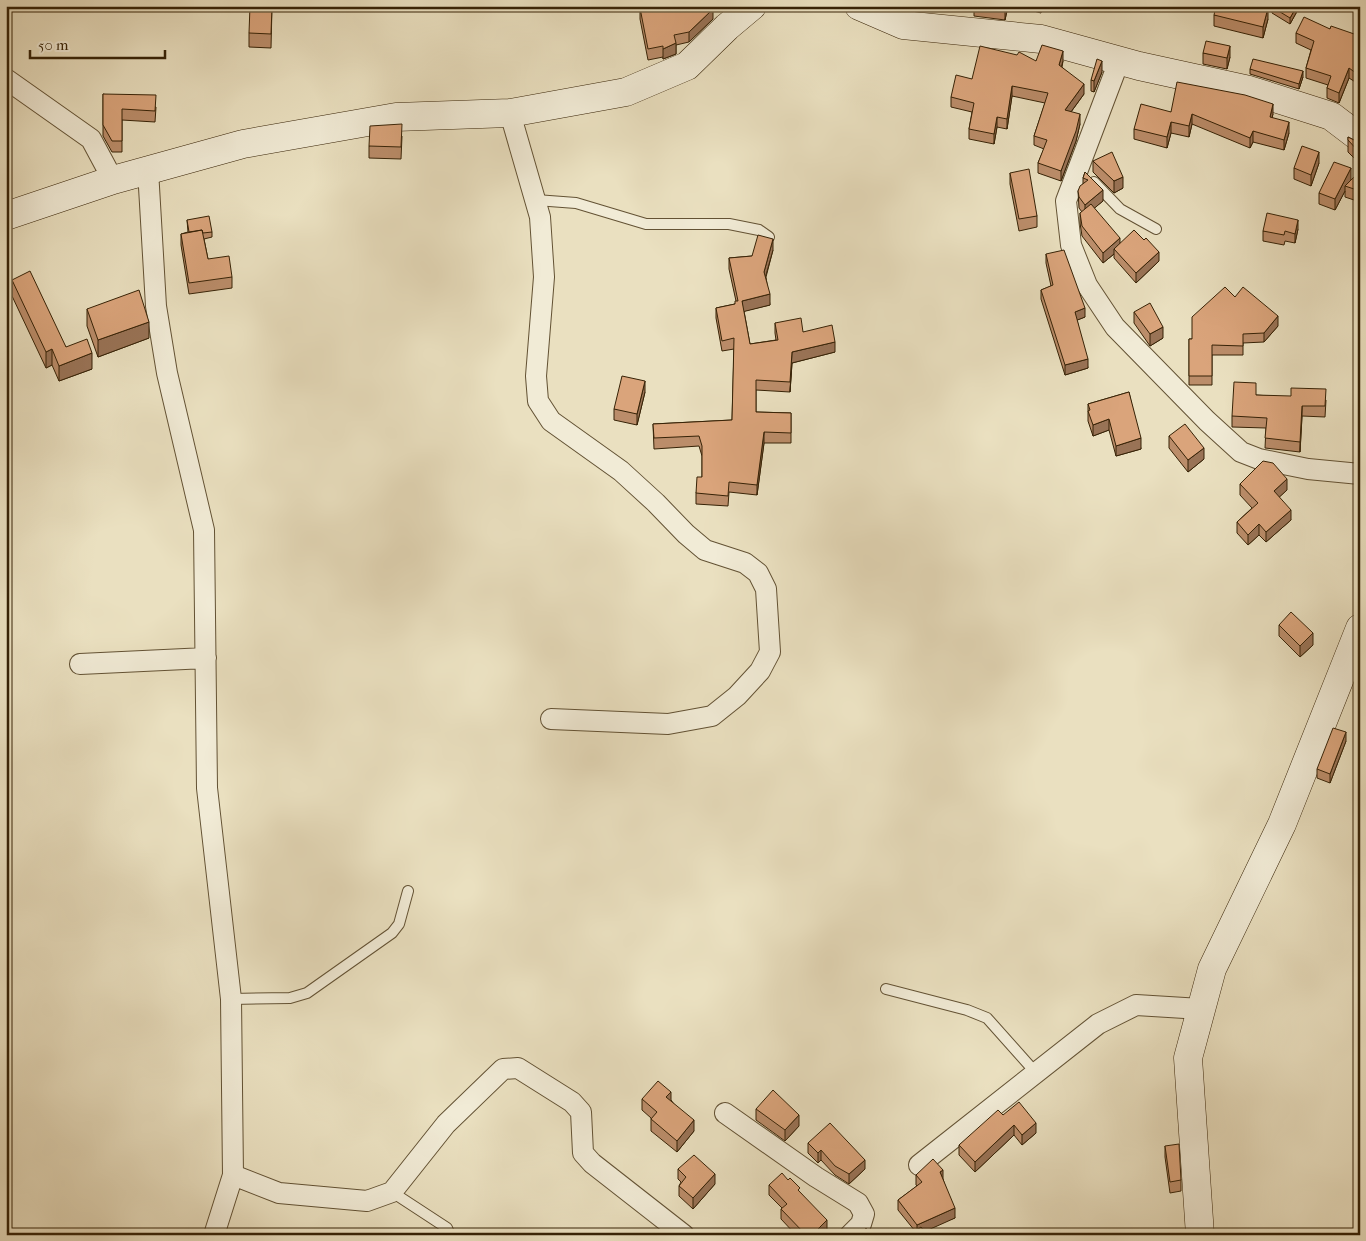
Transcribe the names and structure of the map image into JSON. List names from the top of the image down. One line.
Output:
{"scale_bar":"50 m"}
